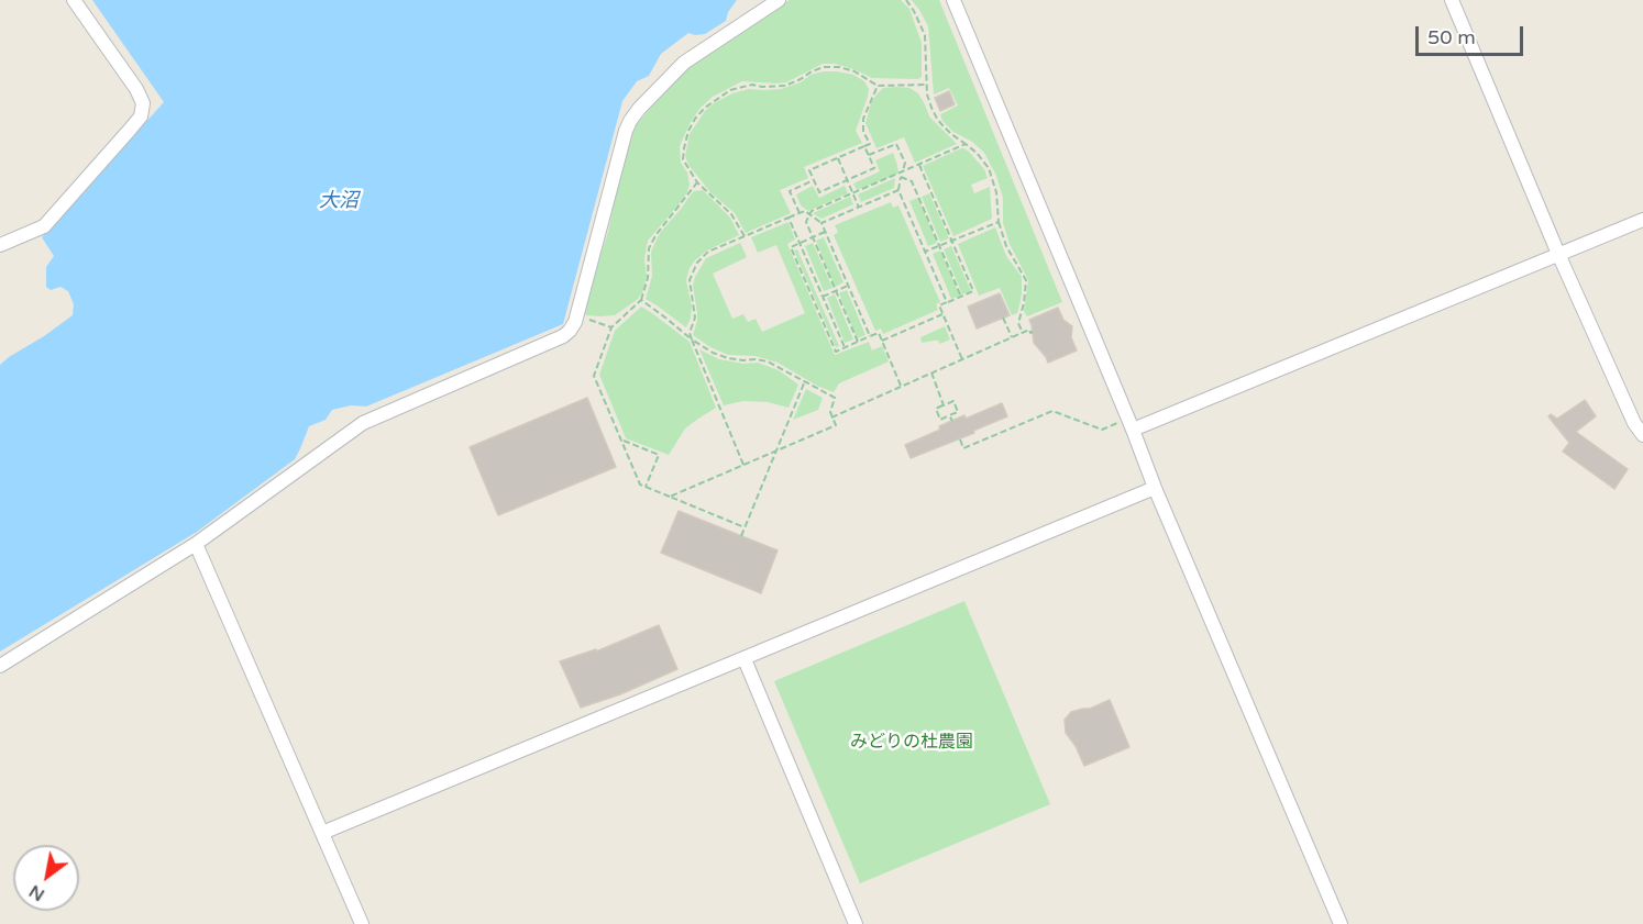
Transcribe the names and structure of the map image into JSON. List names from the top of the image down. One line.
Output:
{"water":["大沼"],"parks":["みどりの杜農園"],"scale_bar":"50 m","north":"bottom left"}
